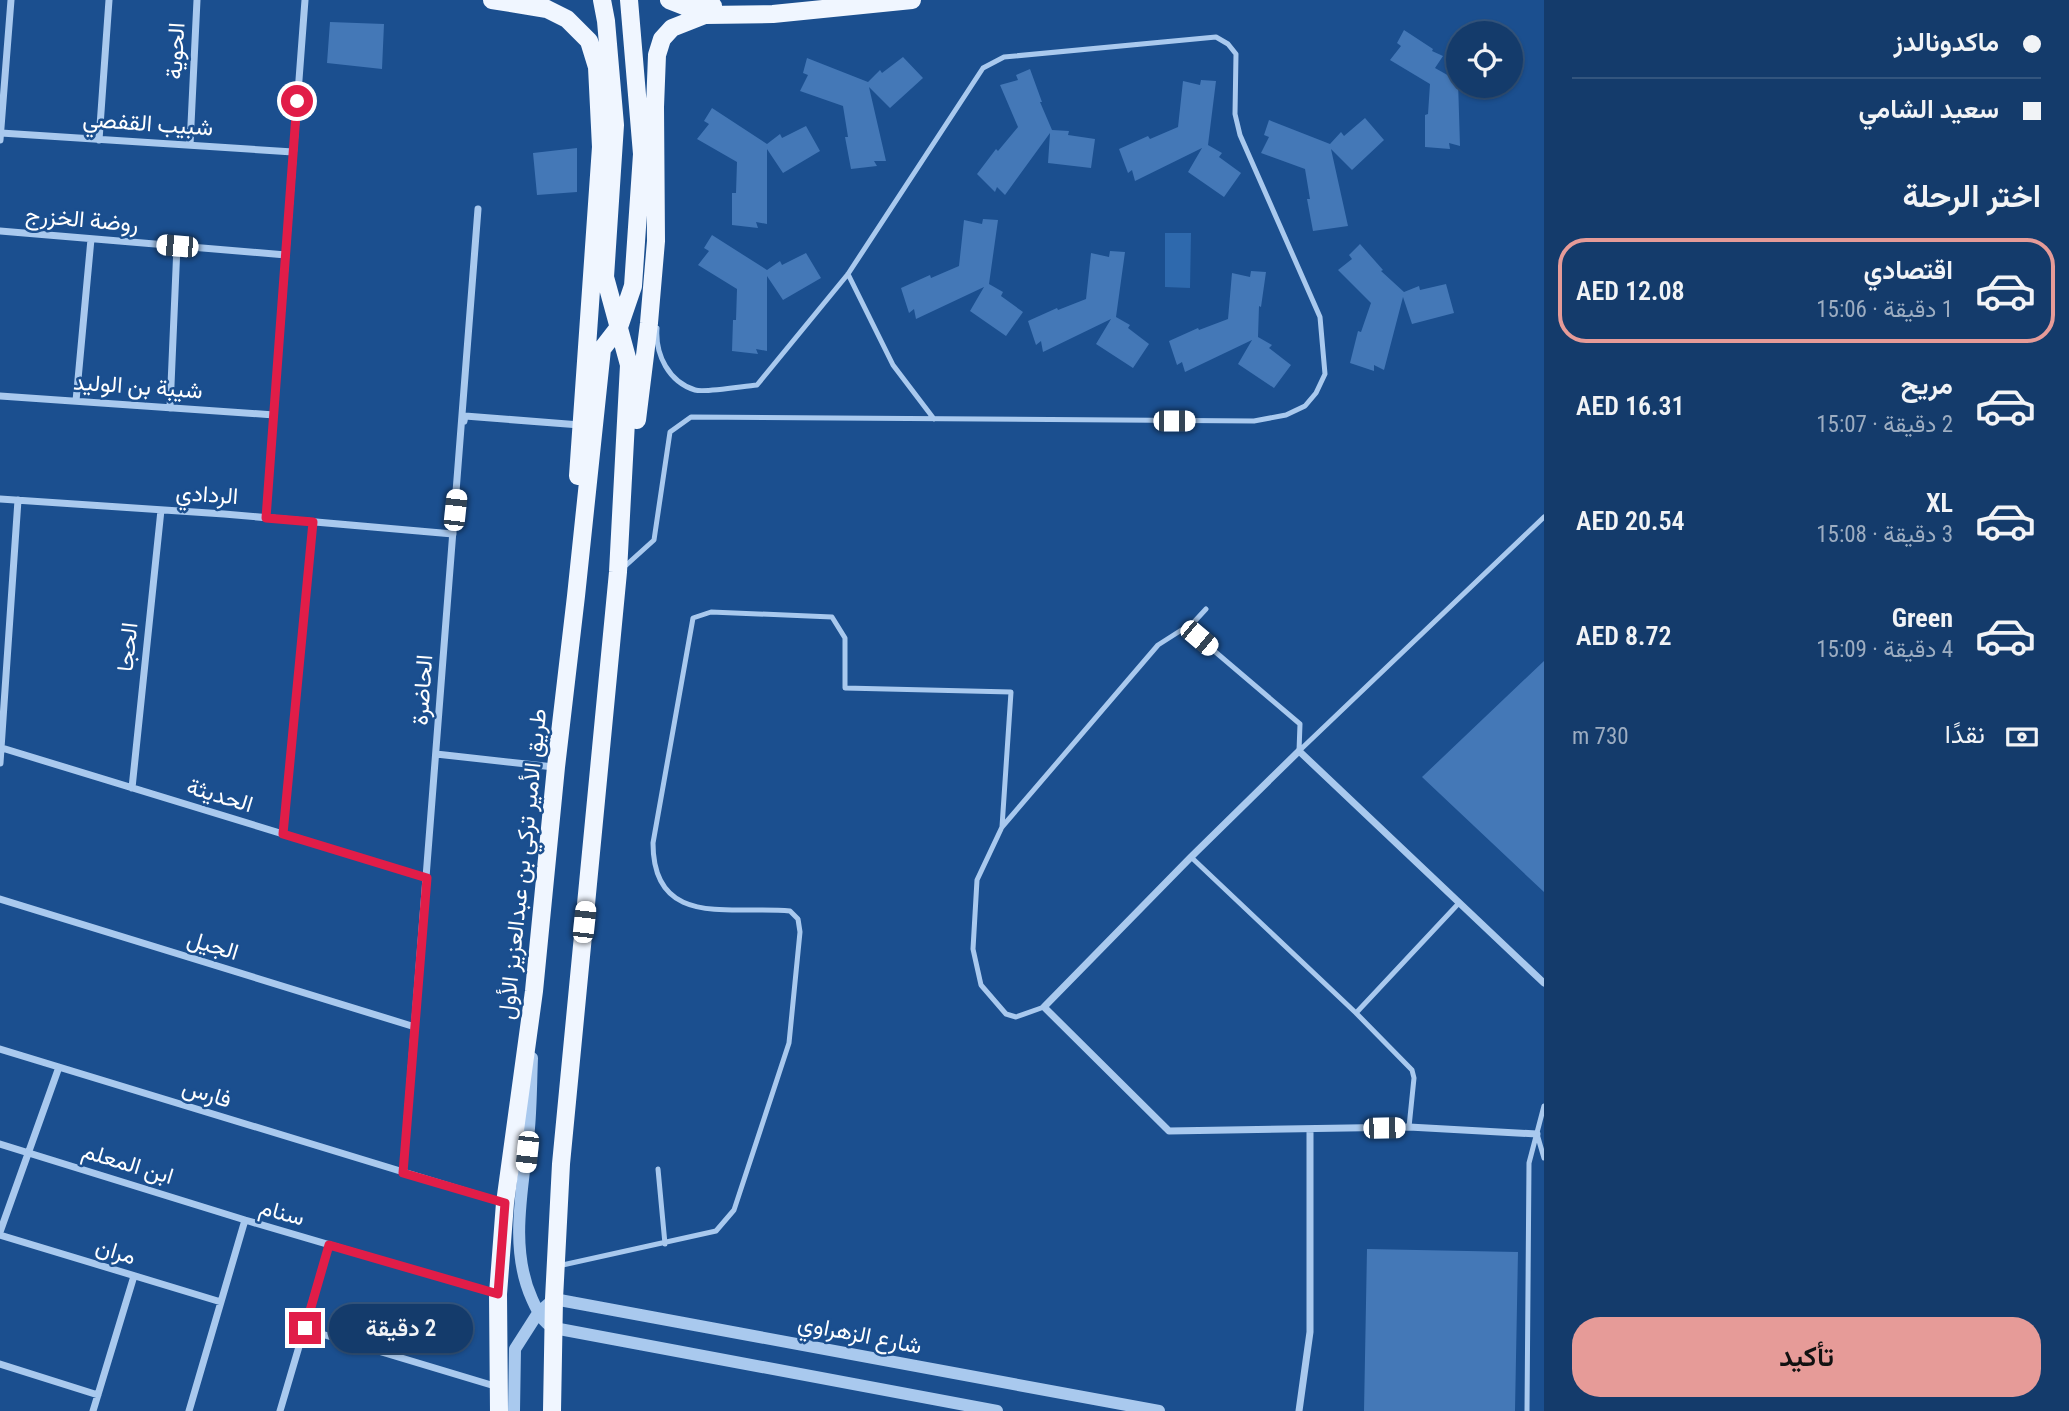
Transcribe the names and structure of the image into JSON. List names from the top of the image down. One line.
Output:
{"streets":{"main road":["طريق الأمير تركي بن عبدالعزيز الأول"],"street":["الحوية","شبيب القفصي","روضة الخزرج","شيبة بن الوليد","الردادي","الحجا","الحاضرة","الحديثة","الجيل","فارس","ابن المعلم","سنام","مران","شارع الزهراوي"]},"crossings":[["الحوية","شبيب القفصي"],["الردادي","الحجا"],["الردادي","الحاضرة"],["الحجا","الحديثة"],["الحاضرة","الحديثة"],["الحاضرة","الجيل"],["الحاضرة","فارس"],["طريق الأمير تركي بن عبدالعزيز الأول","فارس"],["طريق الأمير تركي بن عبدالعزيز الأول","سنام"],["ابن المعلم","سنام"],["سنام","مران"]],"page":{"banner":["ماكدونالدز","سعيد الشامي"],"heading":"اختر الرحلة","list":[{"name":"اقتصادي","note":"1 دقيقة · 15:06","value":"AED 12.08"},{"name":"مريح","note":"2 دقيقة · 15:07","value":"AED 16.31"},{"name":"XL","note":"3 دقيقة · 15:08","value":"AED 20.54"},{"name":"Green","note":"4 دقيقة · 15:09","value":"AED 8.72"}],"pay":["نقدًا","730 m"],"buttons":"تأكيد","bubble":"2 دقيقة"}}
